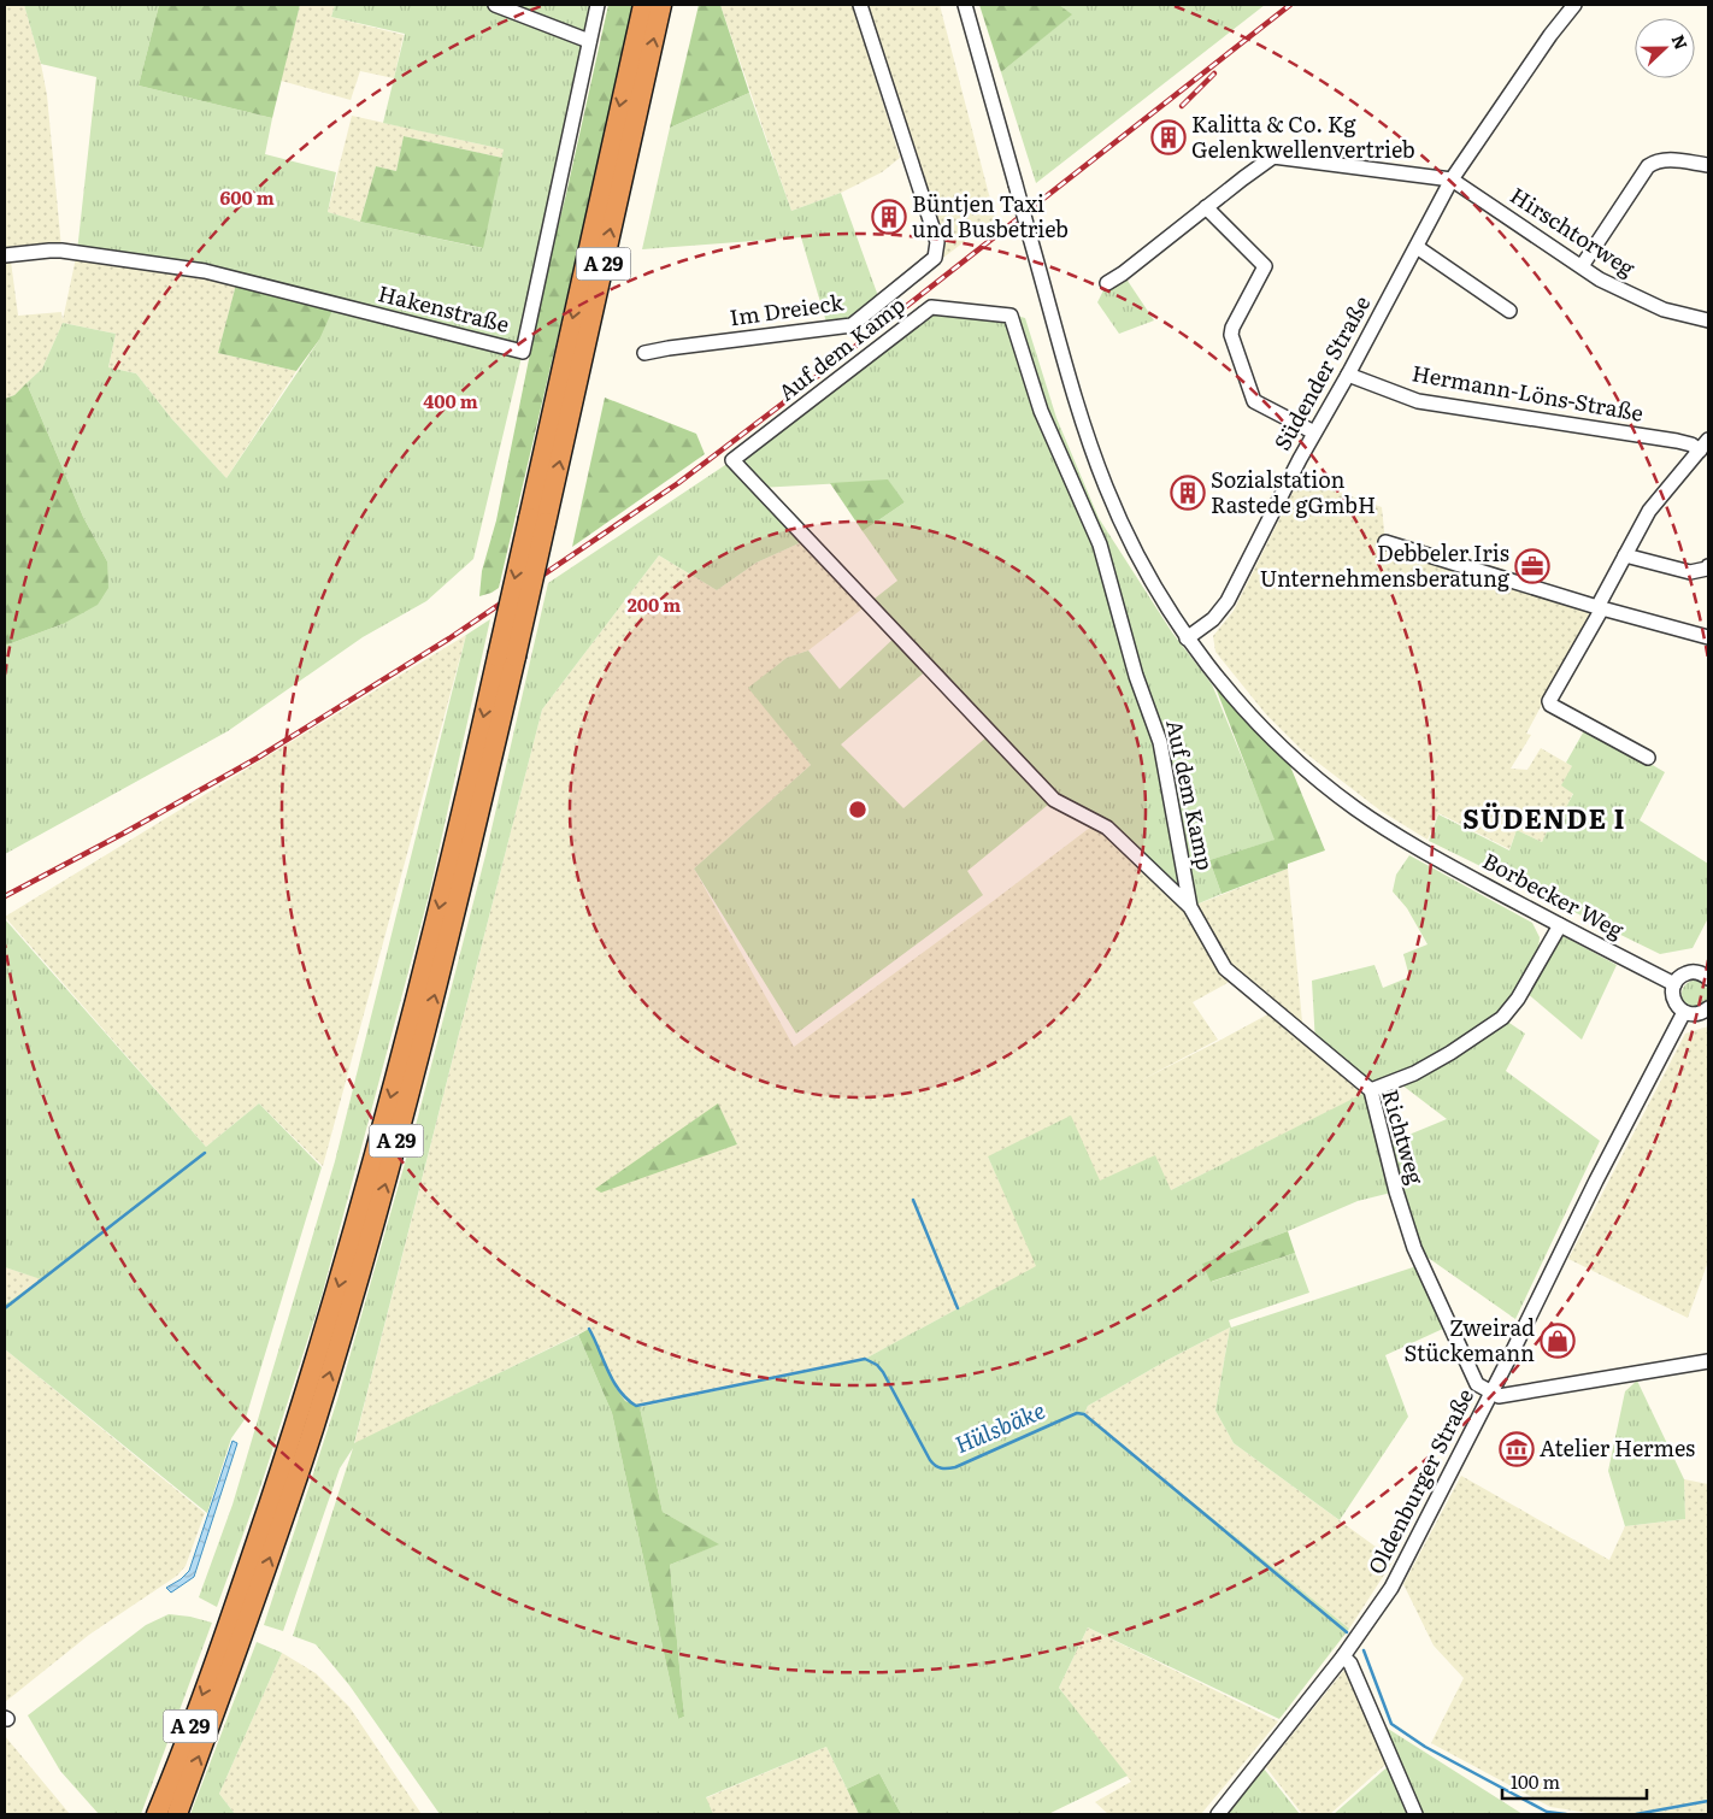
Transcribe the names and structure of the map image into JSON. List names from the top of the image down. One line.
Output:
{"streets":{"highway":["A 29"],"street":["Hirschtorweg","Hakenstraße","Im Dreieck","Auf dem Kamp","Südender Straße","Hermann-Löns-Straße","Borbecker Weg","Richtweg","Oldenburger Straße"]},"crossings":[["Hirschtorweg","Südender Straße"],["Auf dem Kamp","Richtweg"],["Südender Straße","Hermann-Löns-Straße"],["Südender Straße","Borbecker Weg"],["Richtweg","Oldenburger Straße"]],"districts":["SÜDENDE I"],"water":["Hülsbäke"],"places":{"building":["Kalitta & Co. Kg Gelenkwellenvertrieb","Büntjen Taxi und Busbetrieb","Sozialstation Rastede gGmbH"],"office":["Debbeler Iris Unternehmensberatung"],"shop":["Zweirad Stückemann"],"museum":["Atelier Hermes"]},"scale_bar":"100 m","north":"right","rings":["600 m","400 m","200 m"]}
